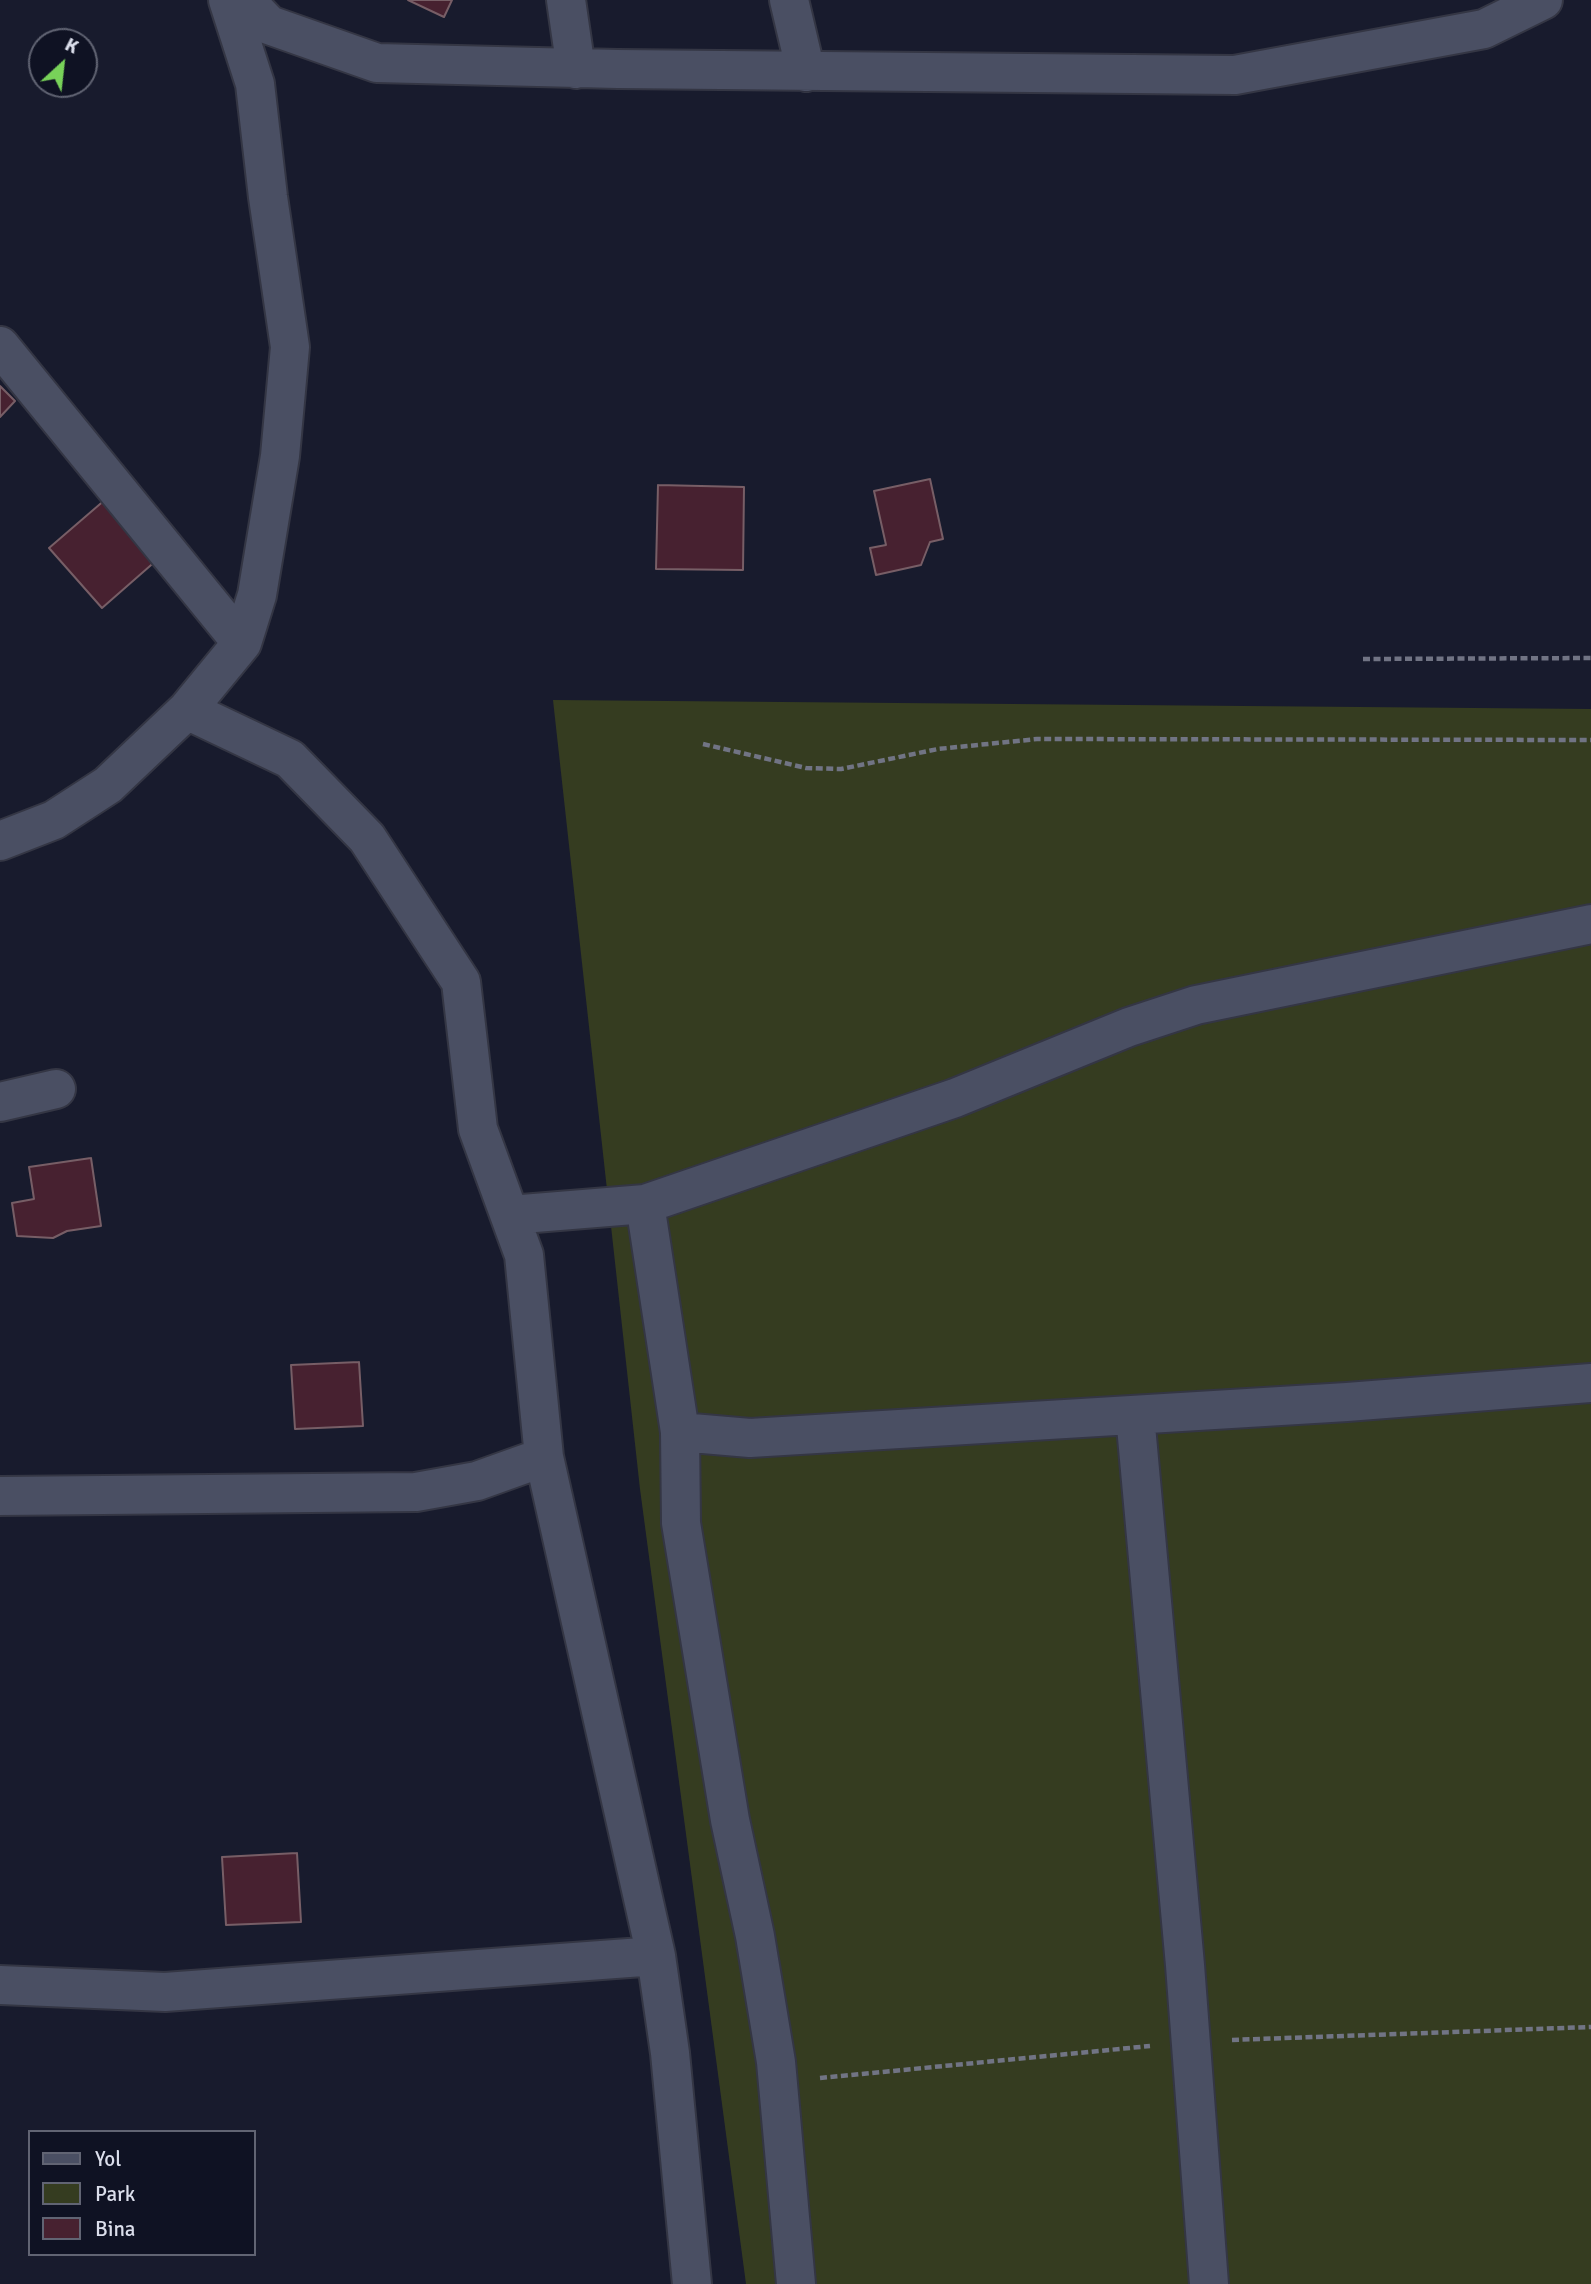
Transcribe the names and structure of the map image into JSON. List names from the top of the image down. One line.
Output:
{"legend":["Yol","Park","Bina"],"north":"top right"}
